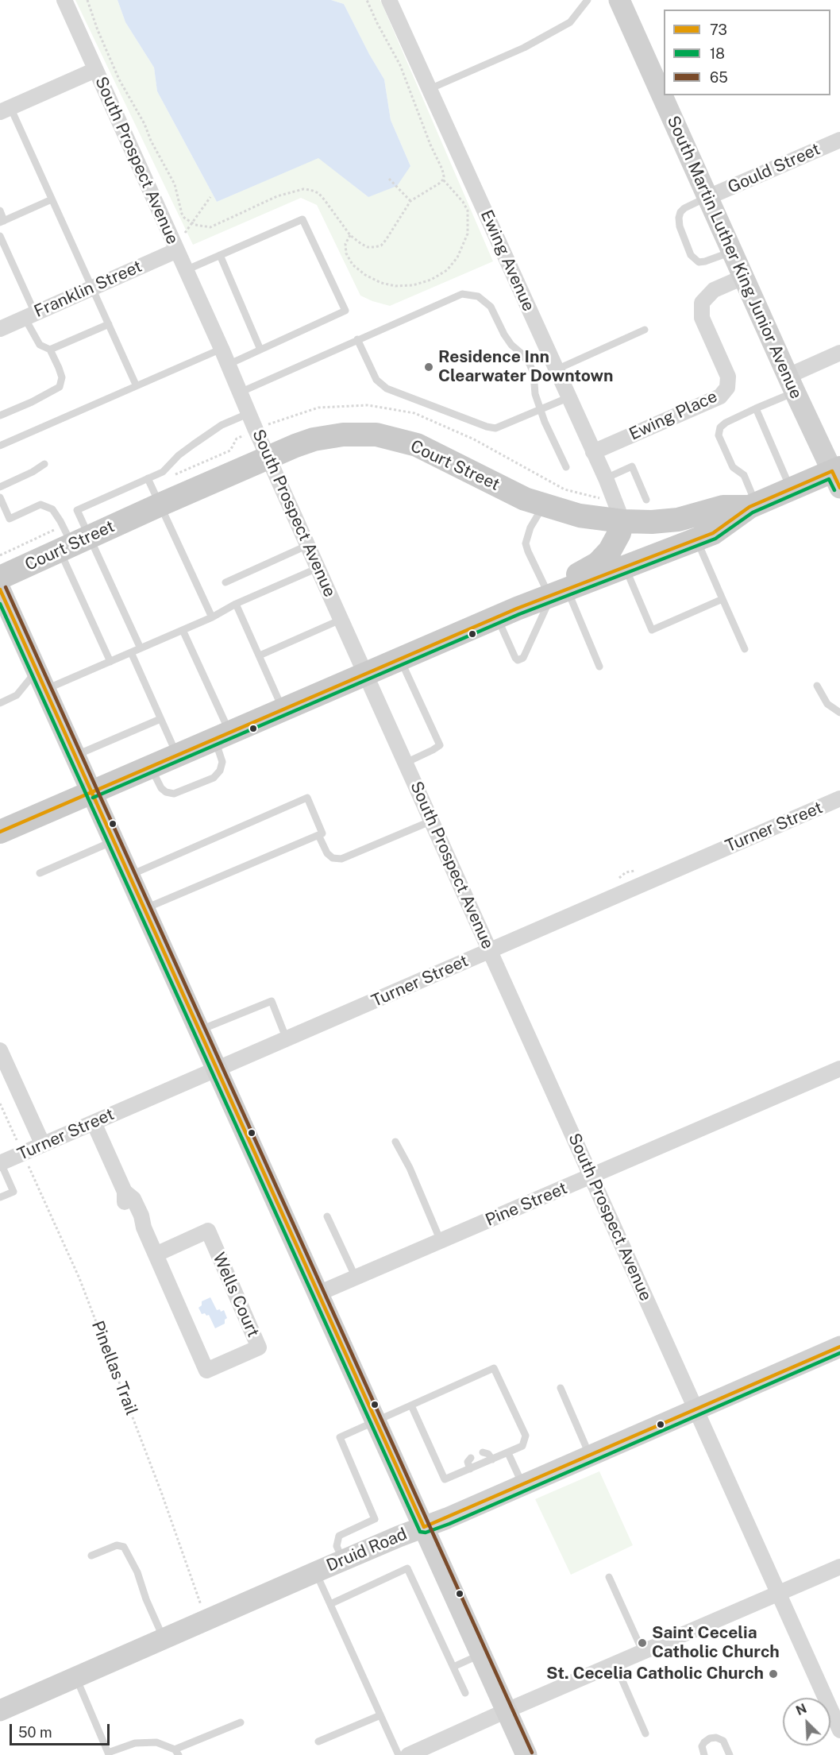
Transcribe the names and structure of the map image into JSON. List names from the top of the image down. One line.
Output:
{"streets":{"main road":["Court Street"],"street":["South Prospect Avenue","Gould Street","South Martin Luther King Junior Avenue","Ewing Avenue","Franklin Street","Ewing Place","Turner Street","Pine Street","Wells Court","Druid Road"],"path":["Pinellas Trail"]},"crossings":[["South Prospect Avenue","Franklin Street"],["South Prospect Avenue","Court Street"],["South Prospect Avenue","Turner Street"],["South Prospect Avenue","Pine Street"],["South Prospect Avenue","Druid Road"],["Gould Street","South Martin Luther King Junior Avenue"],["South Martin Luther King Junior Avenue","Ewing Place"],["South Martin Luther King Junior Avenue","Court Street"],["Ewing Avenue","Ewing Place"],["Ewing Avenue","Court Street"],["Turner Street","Wells Court"],["Turner Street","Pinellas Trail"],["Pinellas Trail","Druid Road"]],"places":["Residence Inn Clearwater Downtown","Saint Cecelia Catholic Church","St. Cecelia Catholic Church"],"lines":["transit line 73","transit line 18","transit line 65"],"legend":["73","18","65"],"scale_bar":"50 m","north":"top left"}
